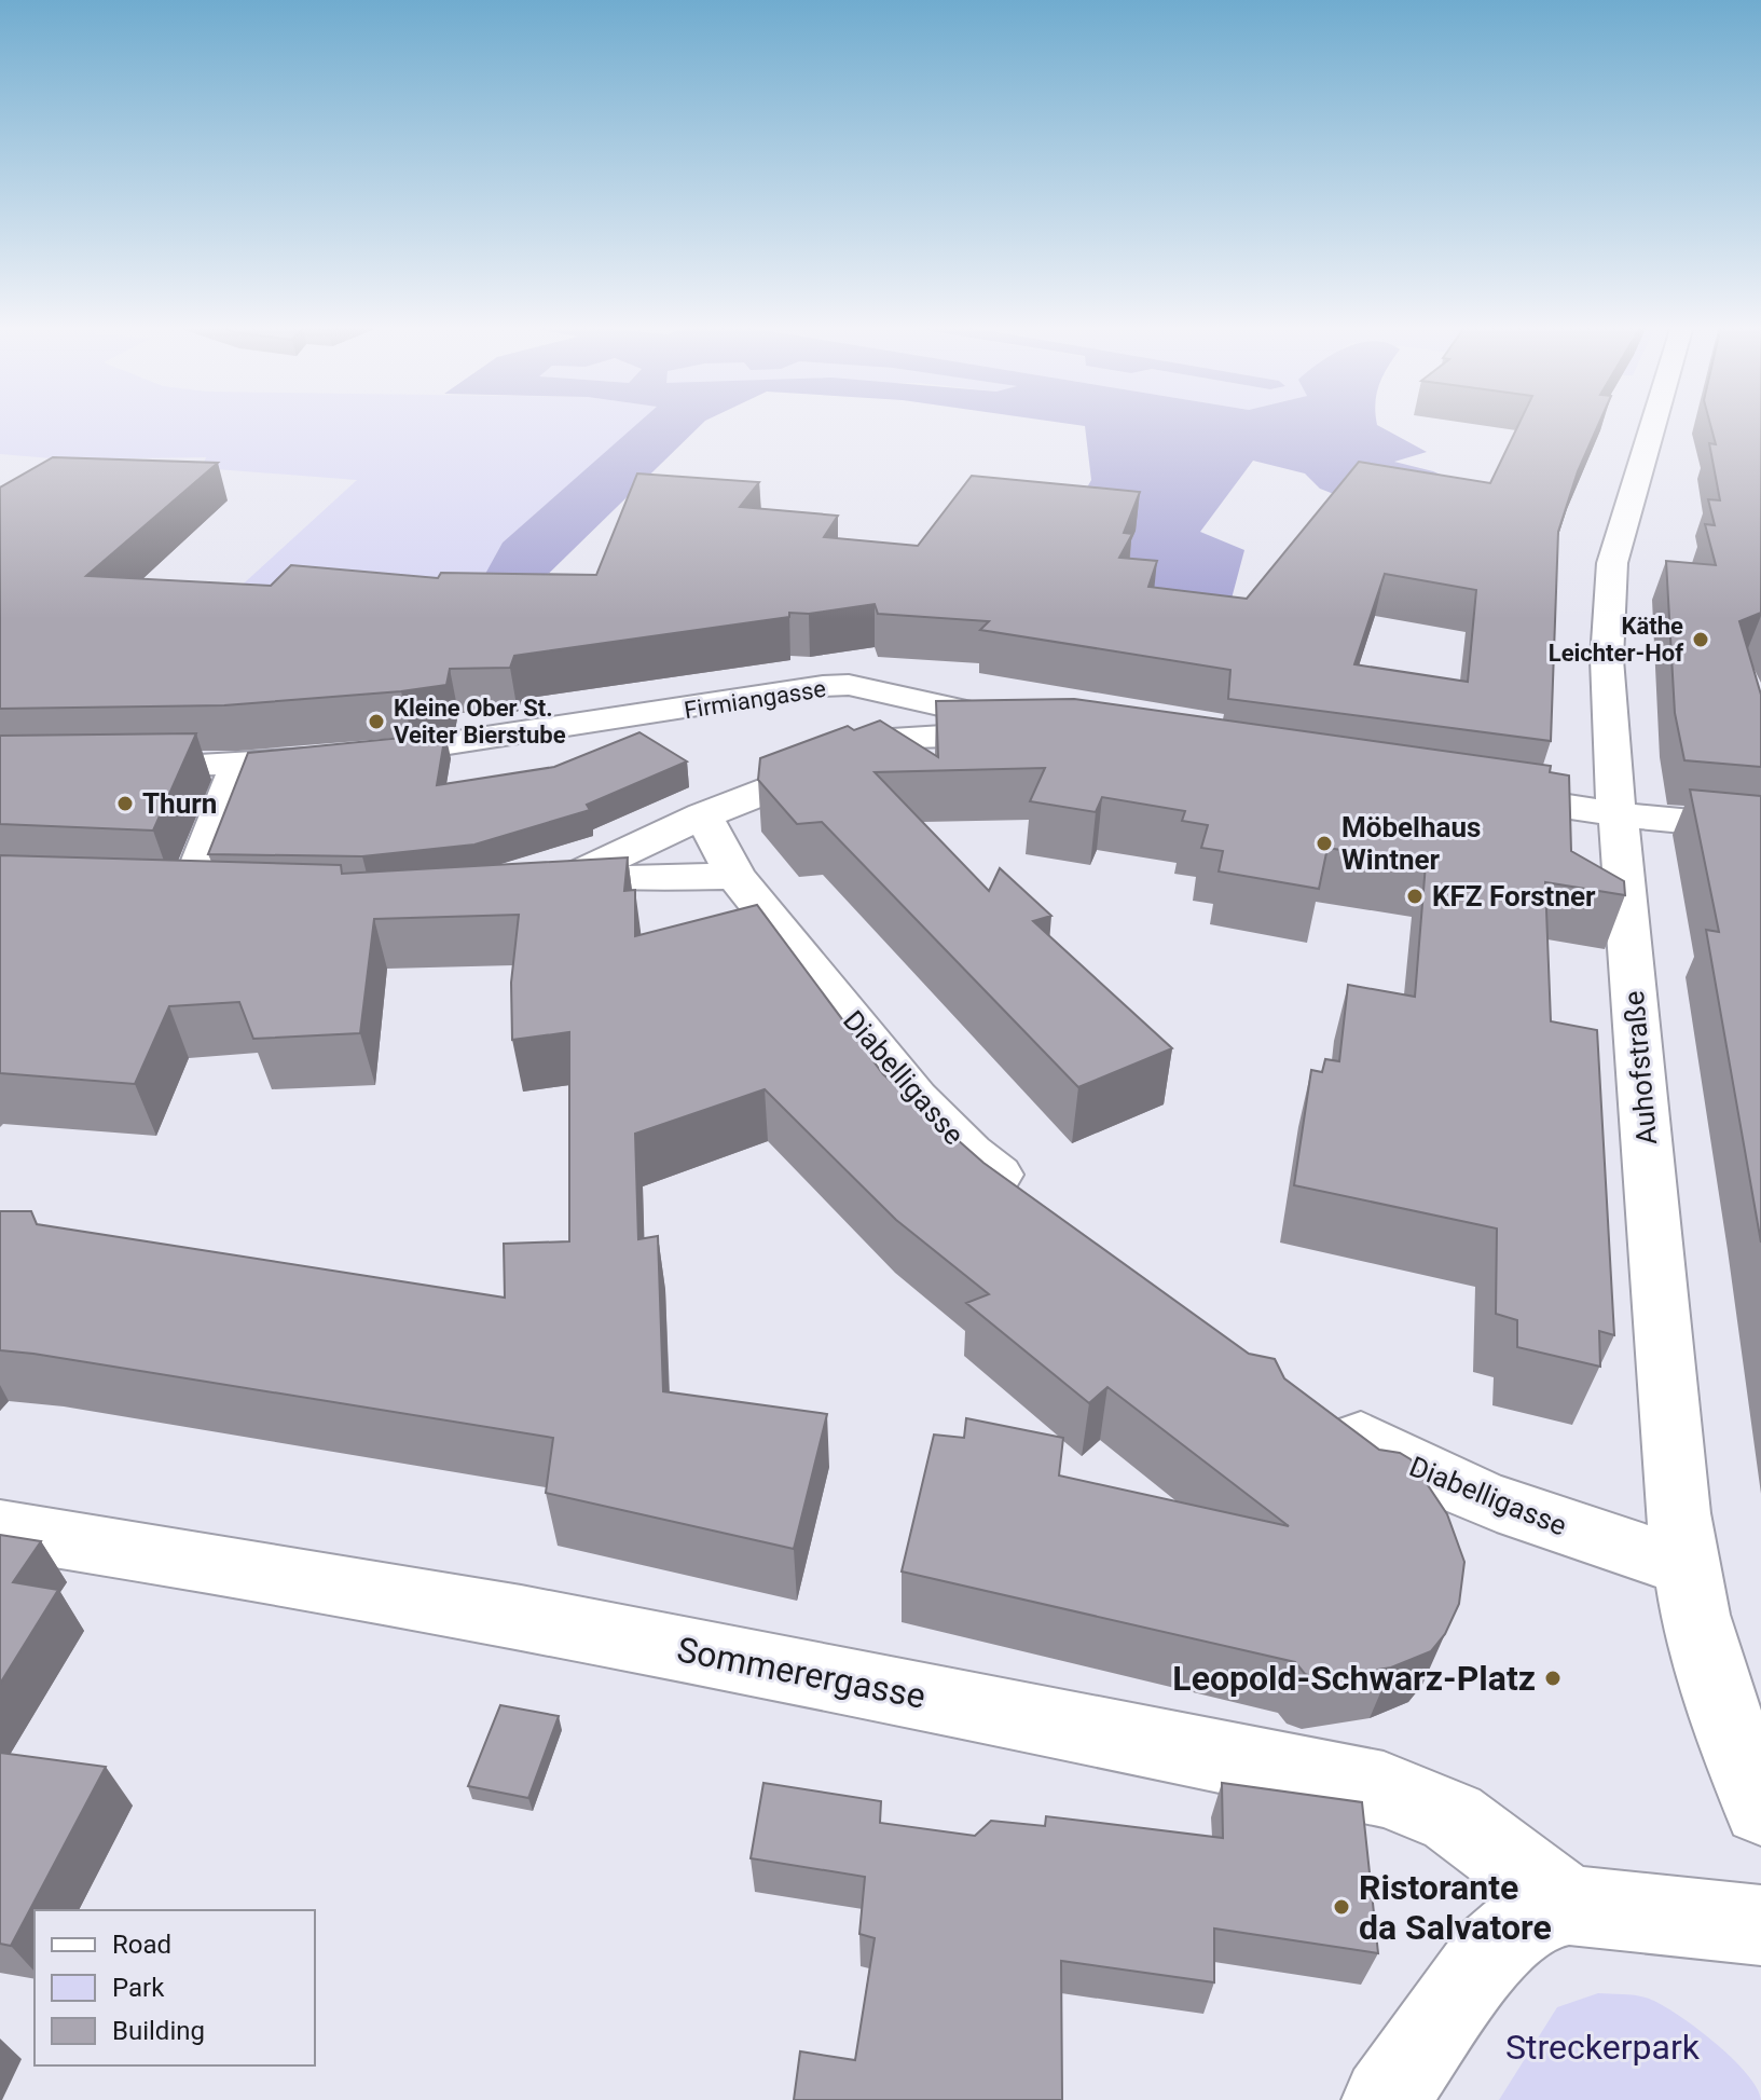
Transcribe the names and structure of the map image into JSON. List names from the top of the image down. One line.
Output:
{"streets":{"street":["Firmiangasse","Auhofstraße","Diabelligasse","Sommerergasse"]},"crossings":[["Auhofstraße","Diabelligasse"]],"parks":["Streckerpark"],"places":["Käthe Leichter-Hof","Kleine Ober St. Veiter Bierstube","Thurn","Möbelhaus Wintner","KFZ Forstner","Leopold-Schwarz-Platz","Ristorante da Salvatore"],"legend":["Road","Park","Building"]}
